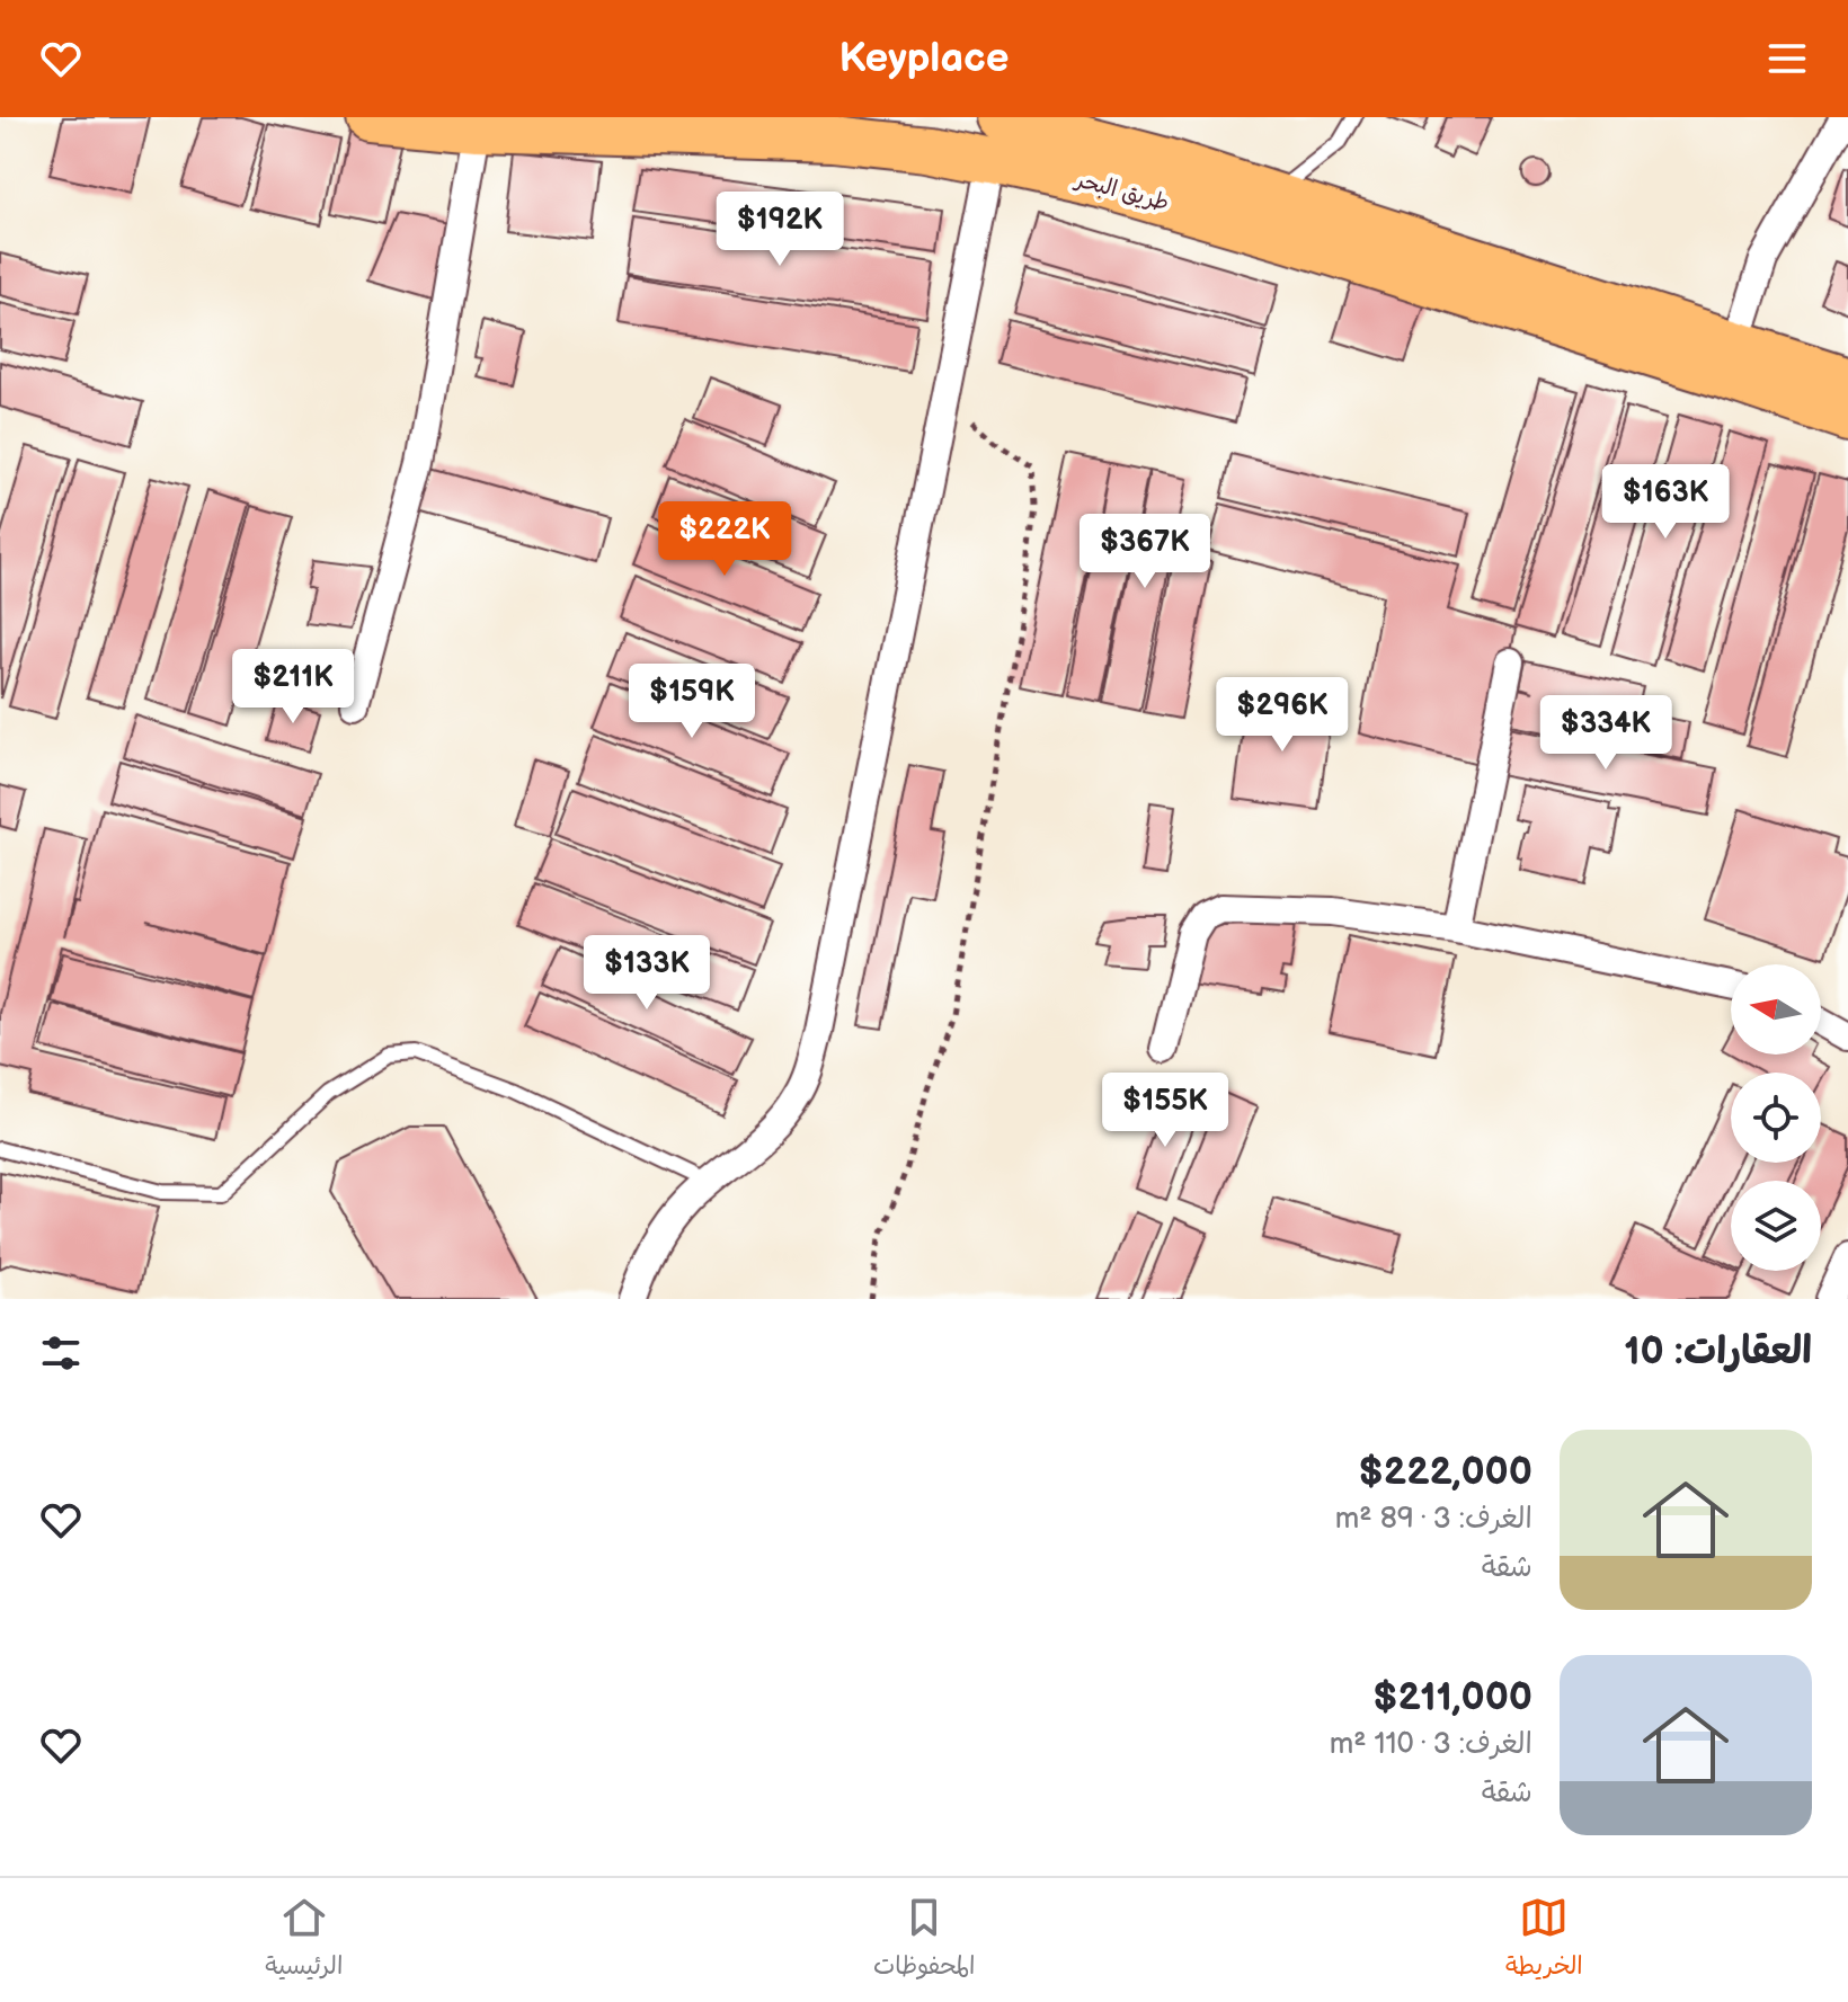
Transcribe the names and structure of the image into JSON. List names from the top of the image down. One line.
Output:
{"streets":{"highway":["طريق البحر"]},"north":"left","page":{"header":"Keyplace","price":["$192K","$163K","$222K","$367K","$211K","$159K","$296K","$334K","$133K","$155K"],"heading":"العقارات: 10","list":[{"name":"$222,000","note":"الغرف: 3 · 89 m² · شقة"},{"name":"$211,000","note":"الغرف: 3 · 110 m² · شقة"}],"tabs":["الخريطة","المحفوظات","الرئيسية"]}}
